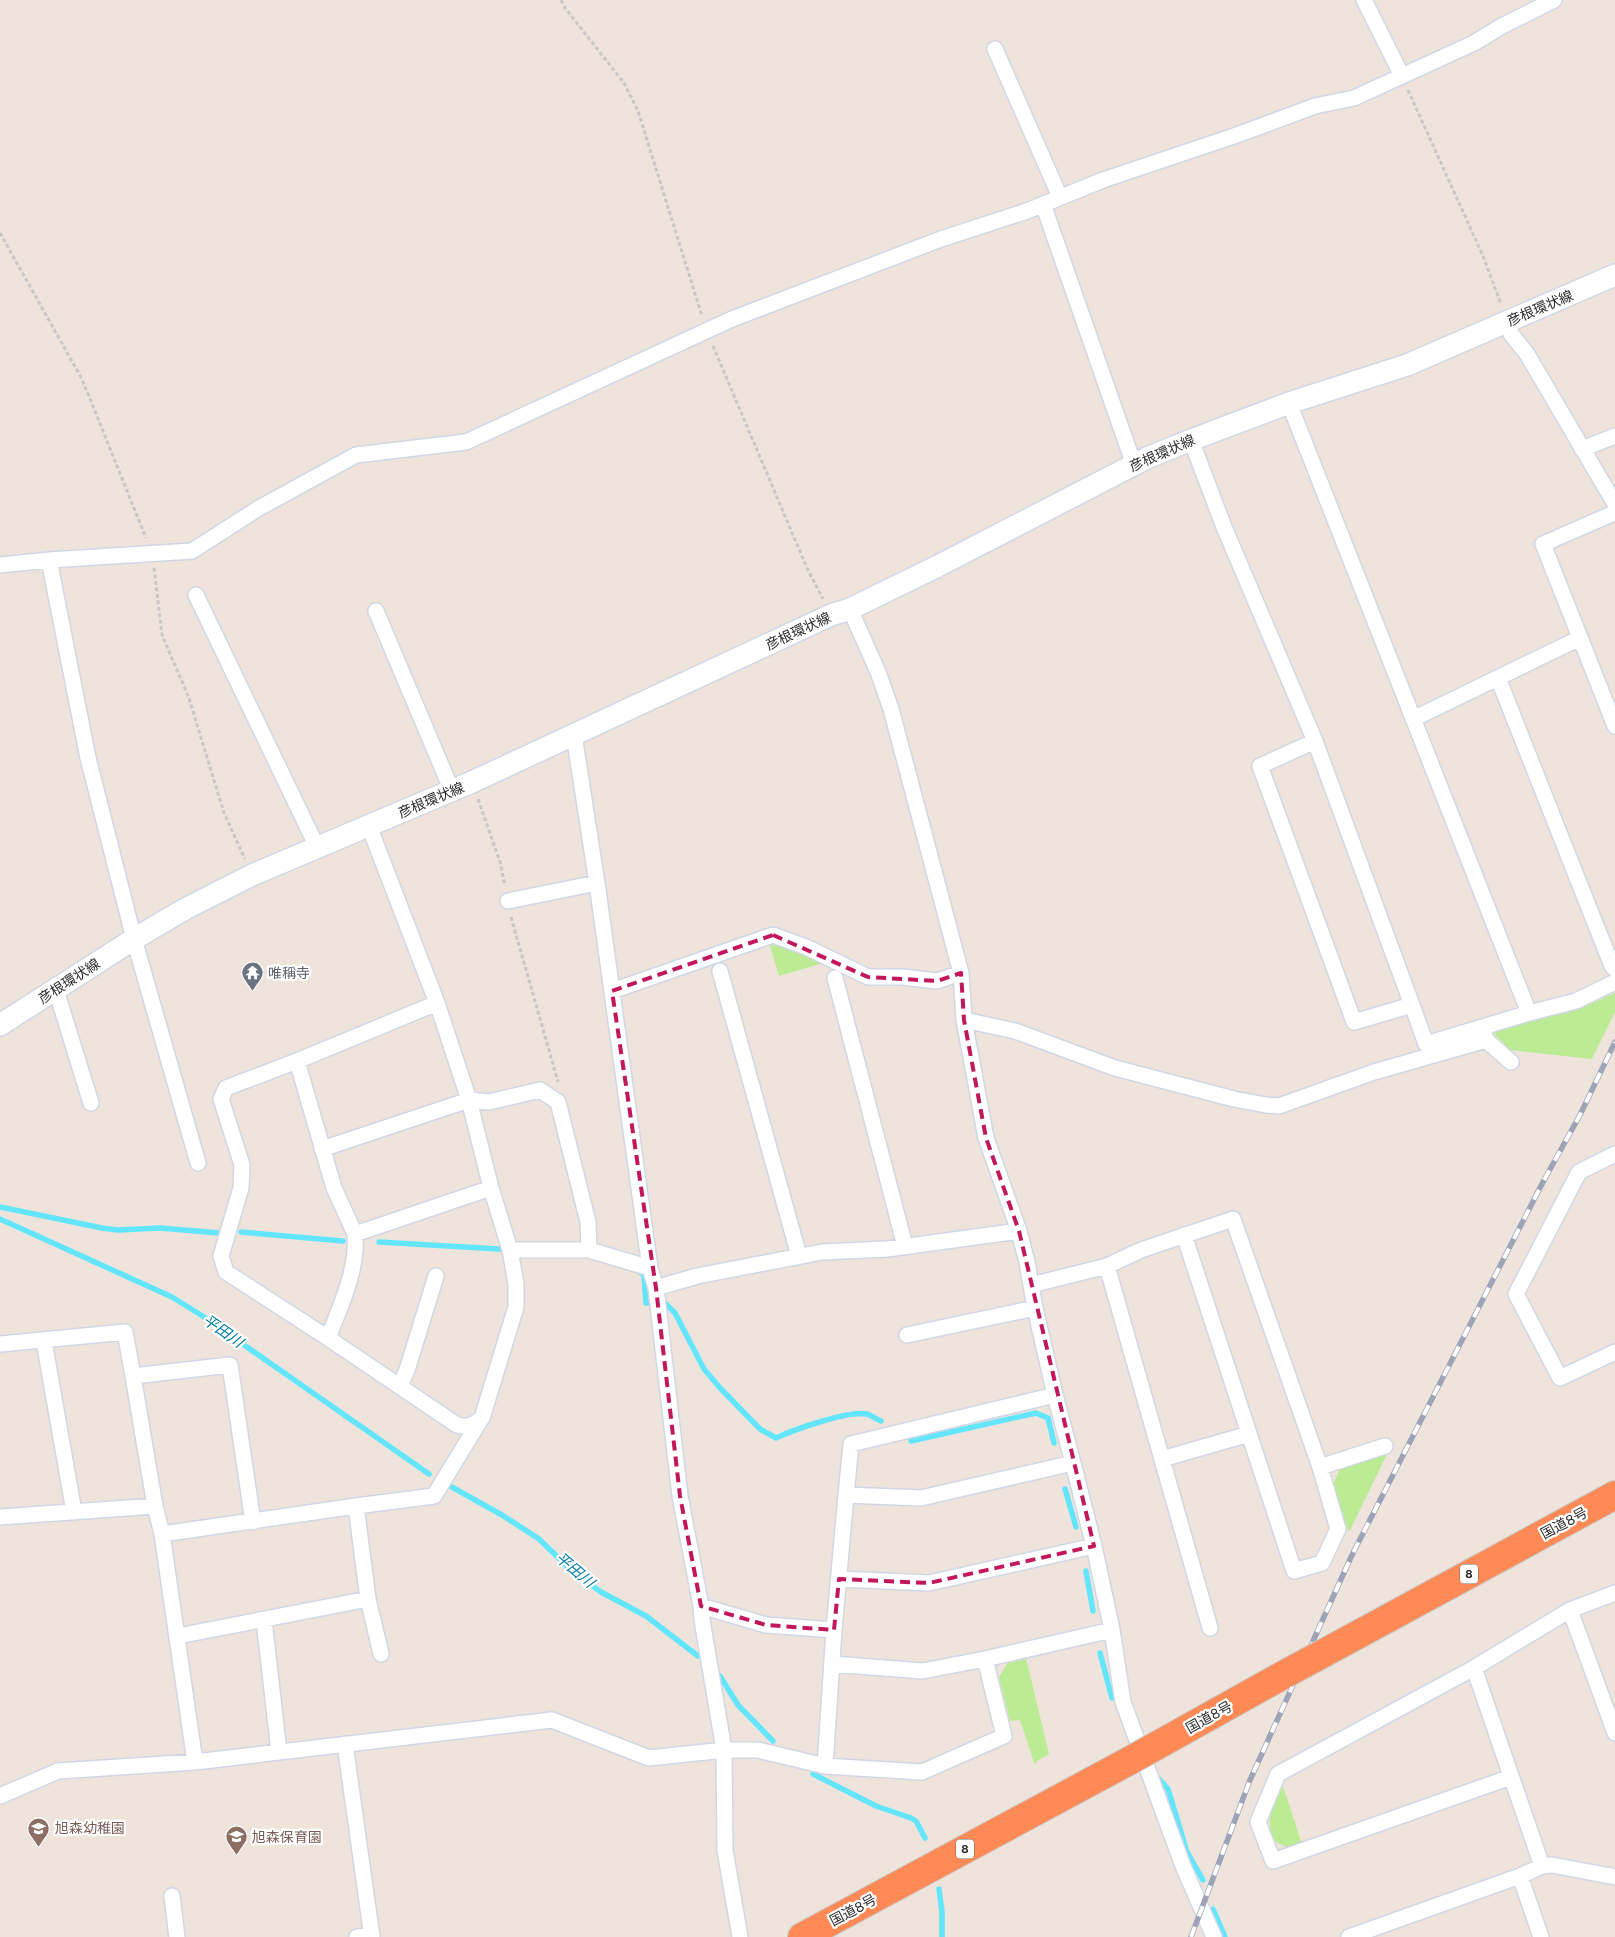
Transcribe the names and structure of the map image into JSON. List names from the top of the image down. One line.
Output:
{"streets":{"highway":["国道8号","8"],"main road":["彦根環状線"]},"water":["平田川"],"places":{"temple":["唯稱寺"],"school or university":["旭森幼稚園","旭森保育園"]}}
